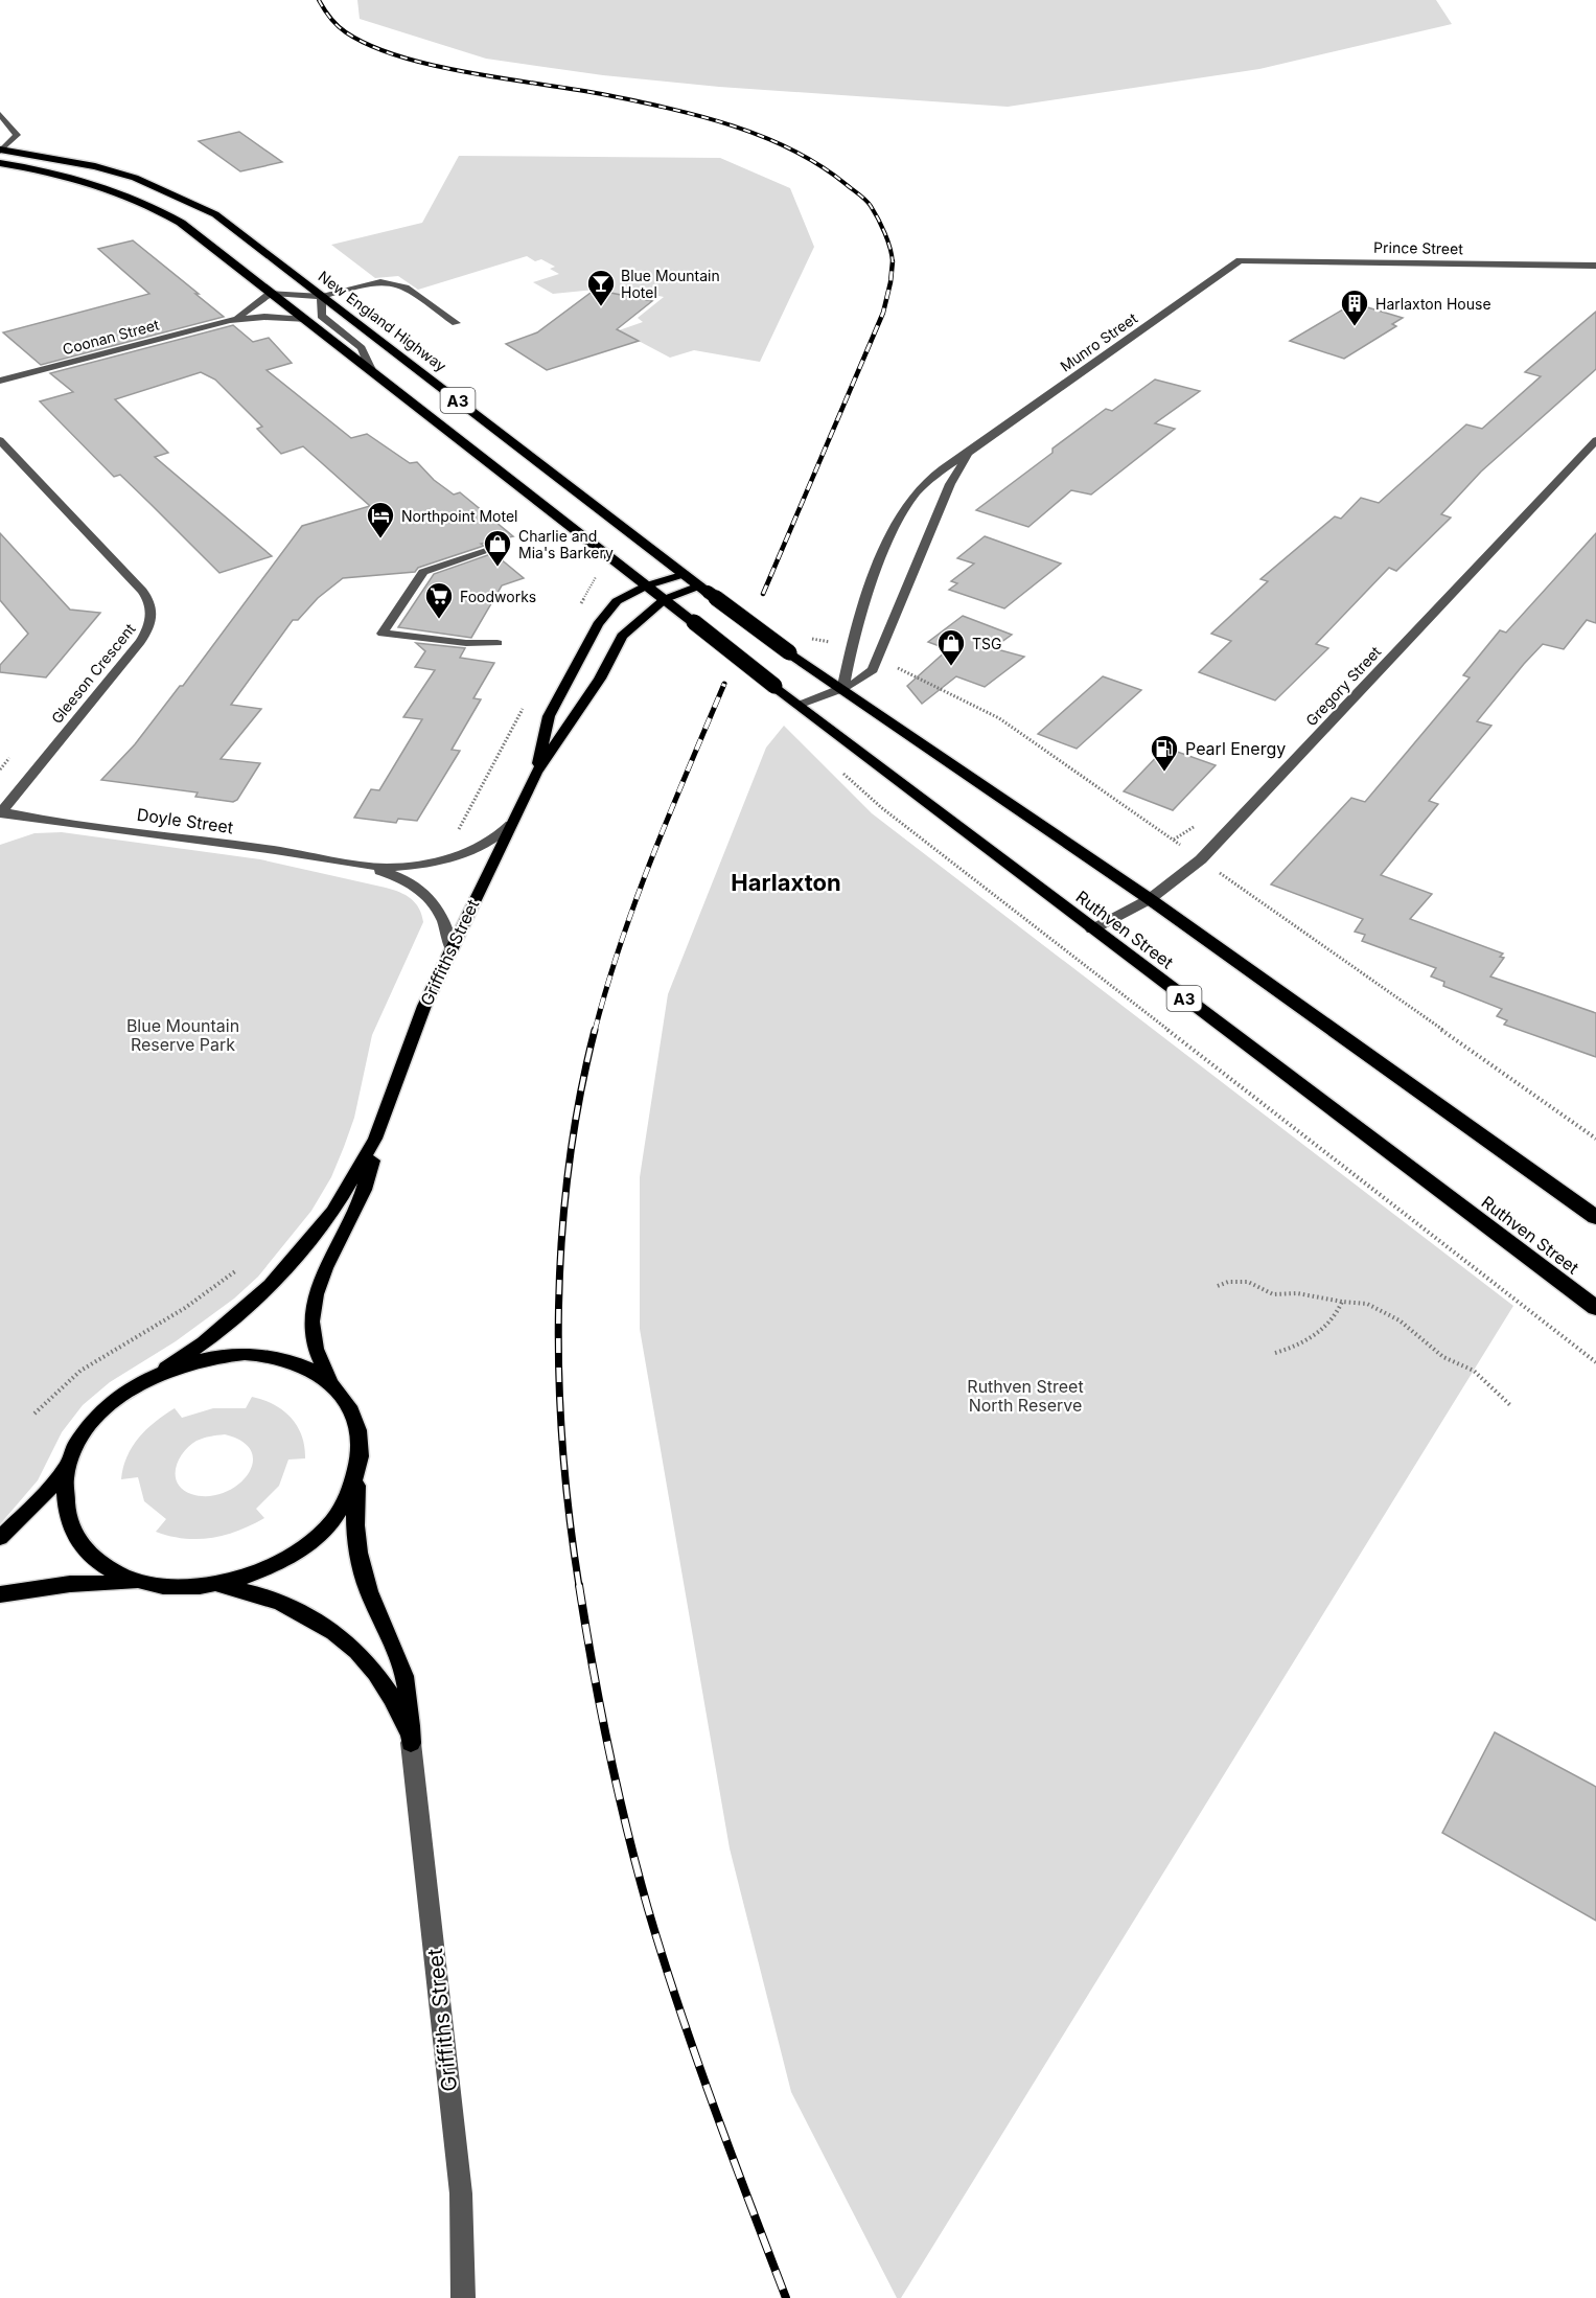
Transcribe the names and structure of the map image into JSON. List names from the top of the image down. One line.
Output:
{"streets":{"highway":["New England Highway","A3","Ruthven Street"],"main road":["Griffiths Street"],"street":["Prince Street","Coonan Street","Munro Street","Gleeson Crescent","Gregory Street","Doyle Street"]},"crossings":[["Prince Street","Munro Street"],["New England Highway","A3"],["New England Highway","Griffiths Street"],["Coonan Street","A3"],["Munro Street","A3"],["Munro Street","Ruthven Street"],["A3","Gregory Street"],["A3","Ruthven Street"],["A3","Griffiths Street"],["Gleeson Crescent","Doyle Street"],["Gregory Street","Ruthven Street"],["Doyle Street","Griffiths Street"],["Ruthven Street","Griffiths Street"]],"districts":["Harlaxton"],"parks":["Blue Mountain Reserve Park","Ruthven Street North Reserve"],"places":{"bar":["Blue Mountain Hotel"],"building":["Harlaxton House"],"hotel":["Northpoint Motel"],"shop":["Charlie and Mia's Barkery","TSG"],"supermarket":["Foodworks"],"fuel station":["Pearl Energy"]}}
